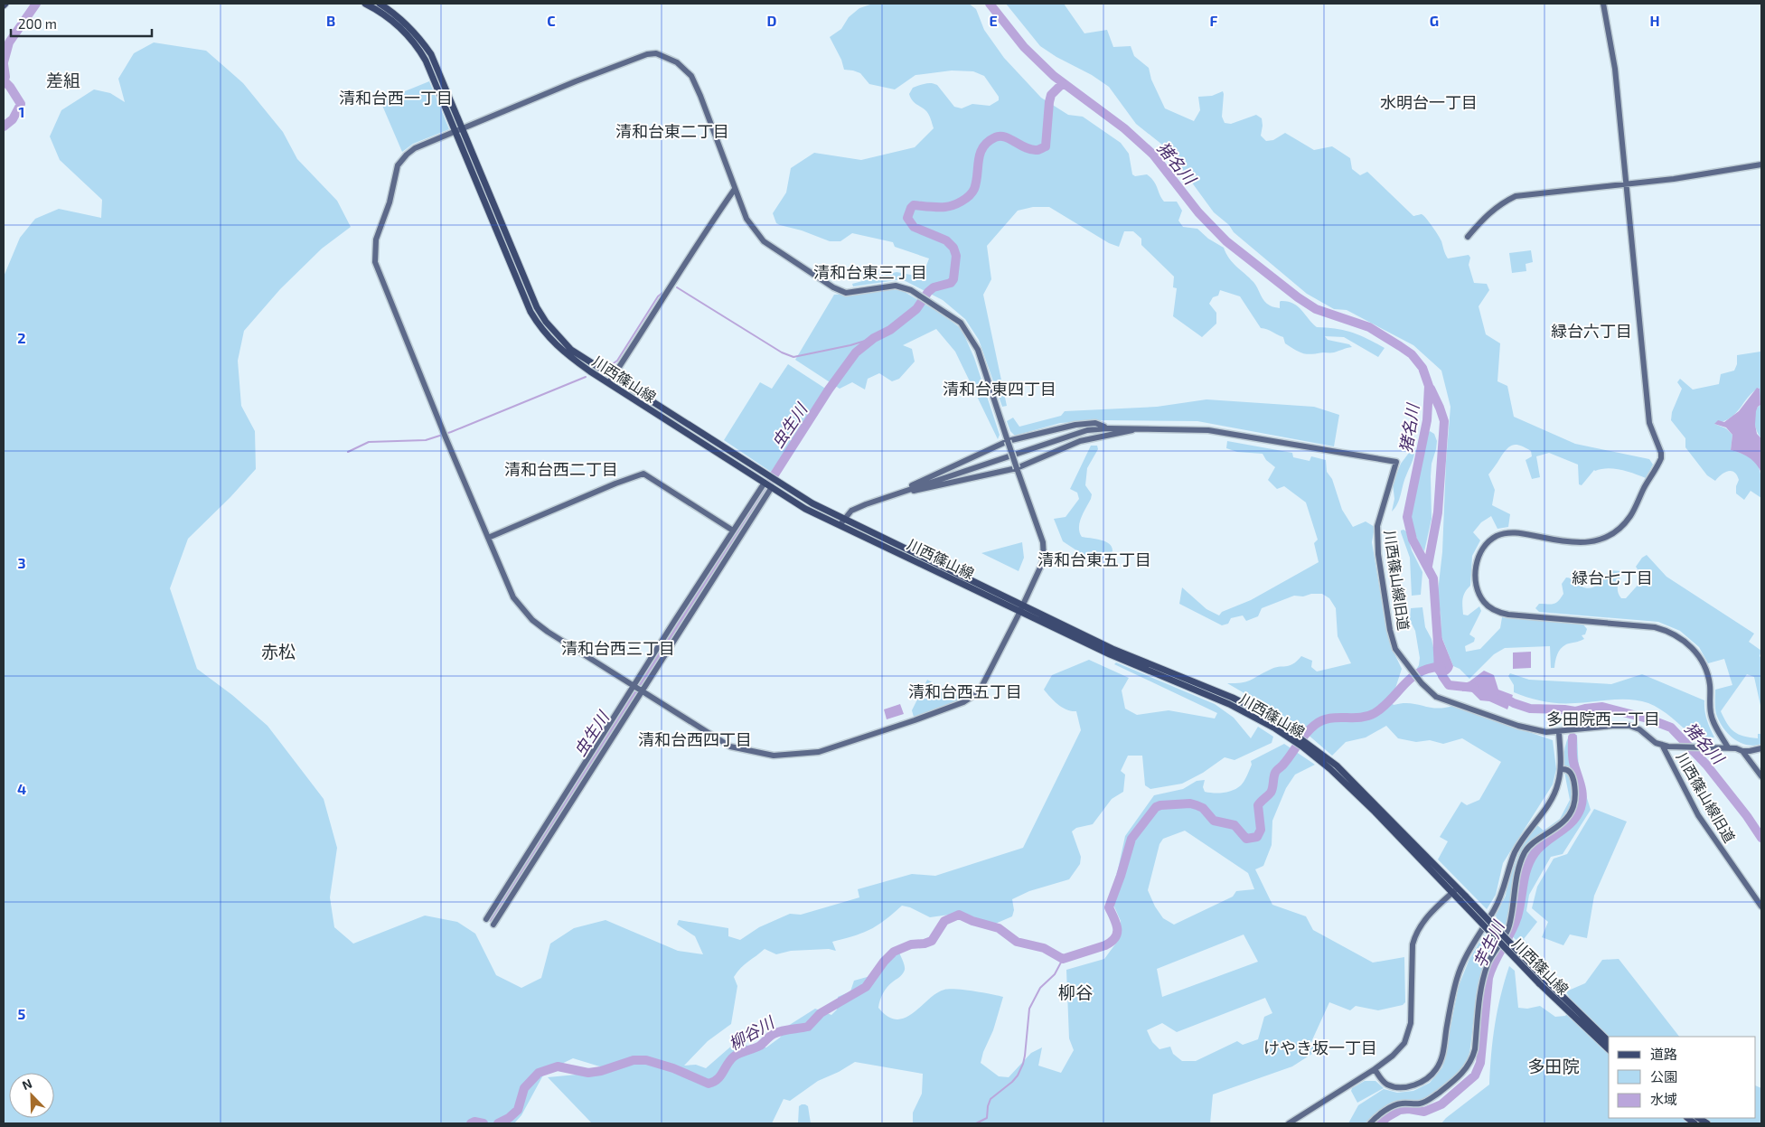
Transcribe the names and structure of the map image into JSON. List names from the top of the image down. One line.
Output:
{"streets":{"main road":["川西篠山線"],"street":["川西篠山線旧道"]},"districts":["差組","清和台西一丁目","水明台一丁目","清和台東二丁目","清和台東三丁目","緑台六丁目","清和台東四丁目","清和台西二丁目","清和台東五丁目","緑台七丁目","清和台西三丁目","赤松","清和台西五丁目","多田院西二丁目","清和台西四丁目","柳谷","けやき坂一丁目","多田院"],"water":["猪名川","虫生川","芋生川","柳谷川"],"legend":["道路","公園","水域"],"scale_bar":"200 m","north":"top left","grid":{"columns":["B","C","D","E","F","G","H"],"rows":["1","2","3","4","5"]}}
